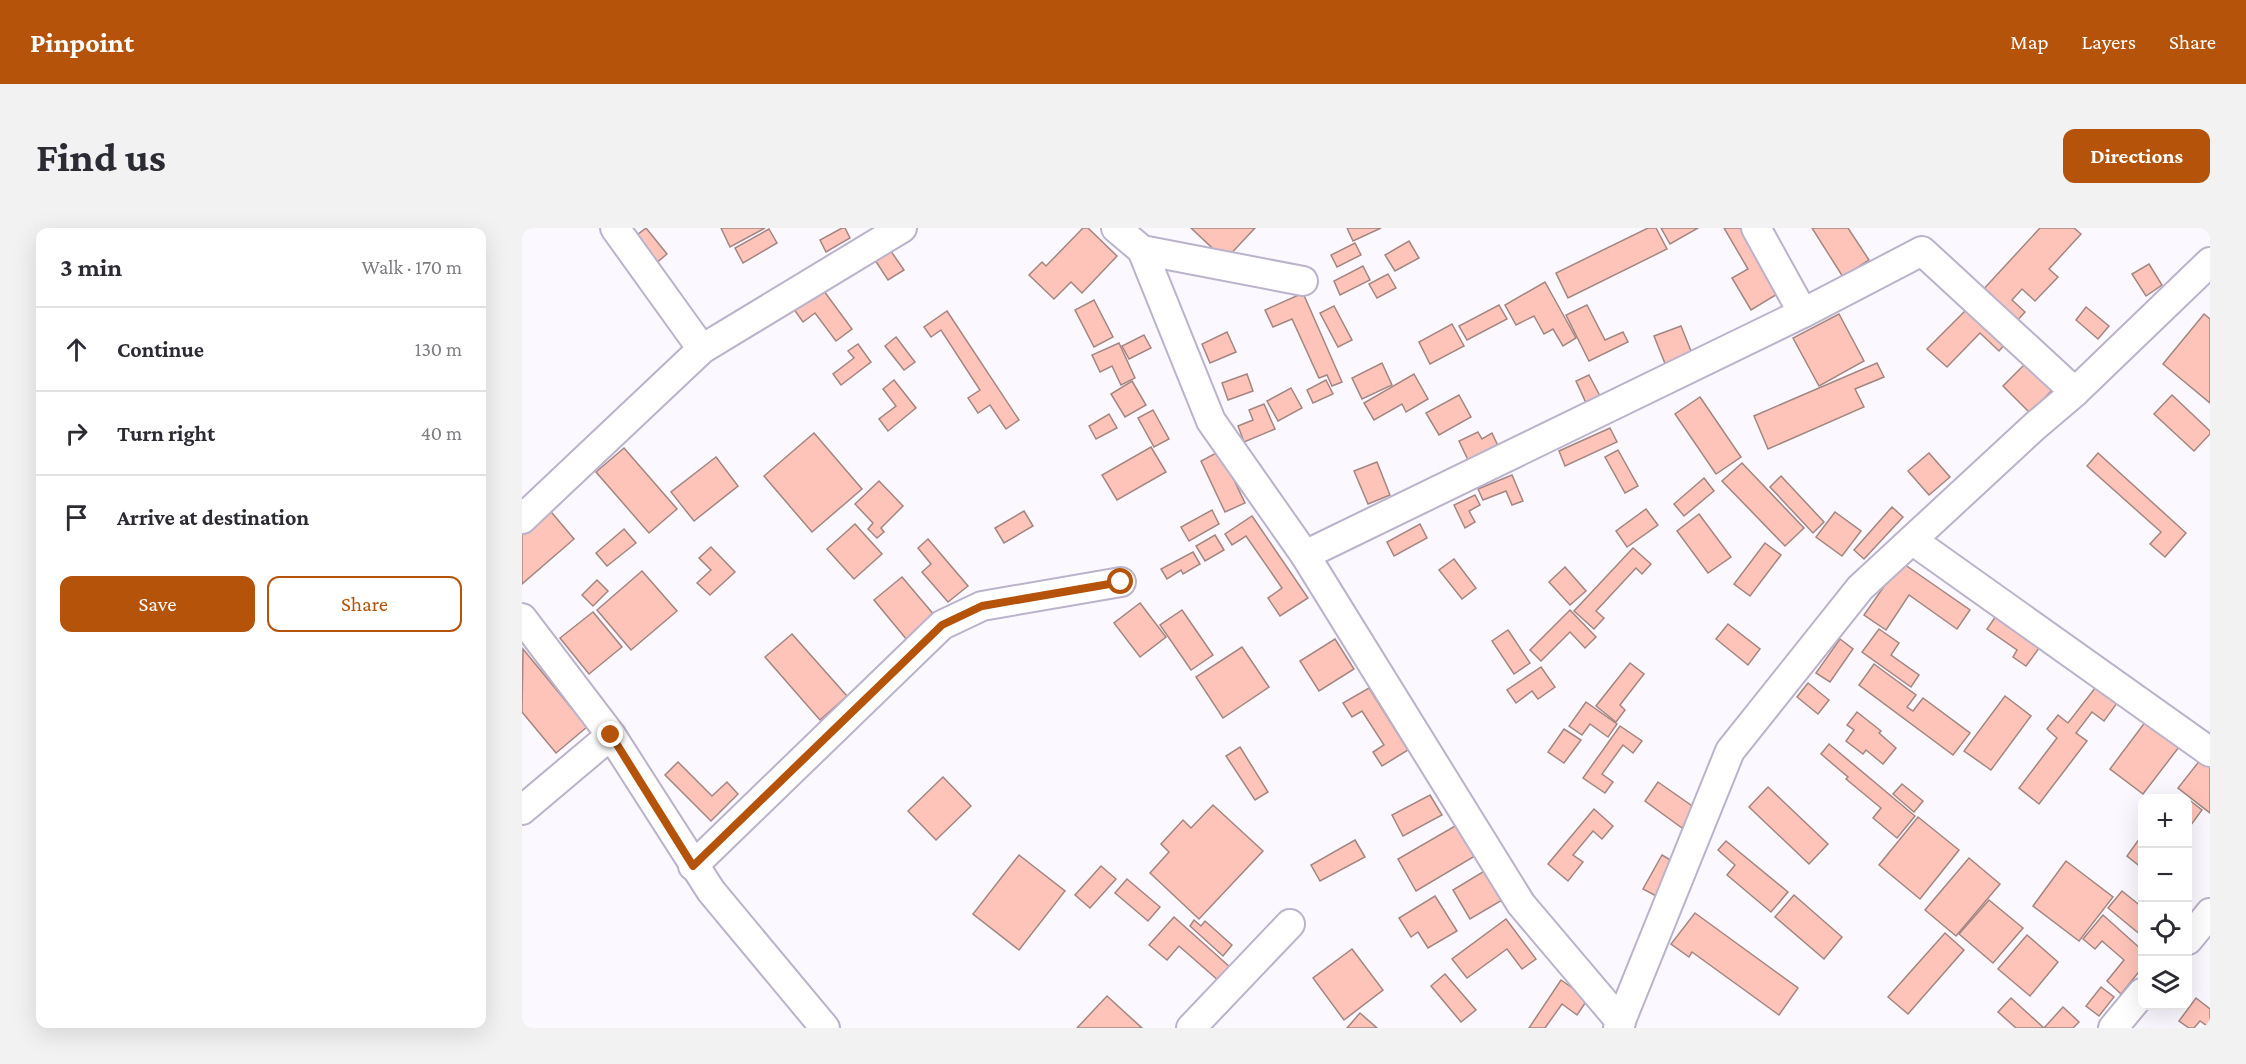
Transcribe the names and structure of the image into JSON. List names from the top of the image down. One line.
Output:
{"page":{"header":"Pinpoint","nav":["Map","Layers","Share"],"buttons":["Directions",["Save","Share"]],"title":"Find us","heading":["3 min","Walk · 170 m"],"list":[["Continue","130 m"],["Turn right","40 m"],"Arrive at destination"],"map_buttons":["+","−"]}}
